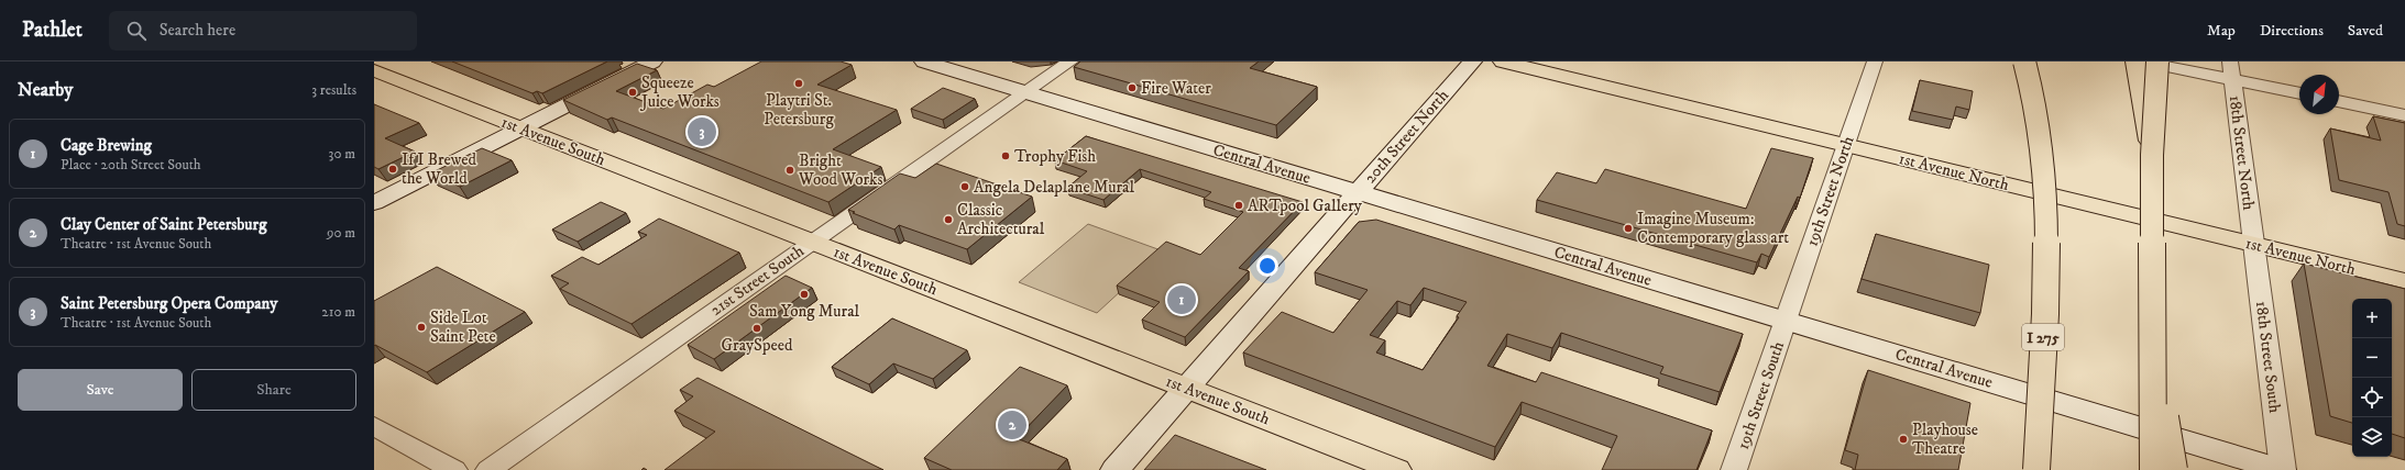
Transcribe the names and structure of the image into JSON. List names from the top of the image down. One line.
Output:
{"streets":{"main road":["1st Avenue South","1st Avenue North","I 275"],"street":["20th Street North","18th Street North","Central Avenue","19th Street North","21st Street South","18th Street South","19th Street South"]},"crossings":[["20th Street North","1st Avenue South"],["20th Street North","Central Avenue"],["1st Avenue South","21st Street South"],["18th Street North","1st Avenue North"],["18th Street North","18th Street South"],["Central Avenue","19th Street North"],["Central Avenue","21st Street South"],["Central Avenue","18th Street South"],["Central Avenue","19th Street South"],["1st Avenue North","19th Street North"],["1st Avenue North","18th Street South"],["19th Street North","19th Street South"]],"places":["Playtri St. Petersburg","Fire Water","Squeeze Juice Works","Trophy Fish","If I Brewed the World","Bright Wood Works","Angela Delaplane Mural","ARTpool Gallery","Classic Architectural","Imagine Museum: Contemporary glass art","Sam Yong Mural","Side Lot Saint Pete","GraySpeed","Playhouse Theatre"],"north":"top right","page":{"header":"Pathlet","search":"Search here","nav":["Map","Directions","Saved"],"heading":["Nearby","3 results"],"pins":["3","1","2"],"list":[{"mark":"1","name":"Cage Brewing","note":"Place · 20th Street South","value":"30 m"},{"mark":"2","name":"Clay Center of Saint Petersburg","note":"Theatre · 1st Avenue South","value":"90 m"},{"mark":"3","name":"Saint Petersburg Opera Company","note":"Theatre · 1st Avenue South","value":"210 m"}],"map_buttons":["+","−"],"buttons":["Save","Share"]}}
